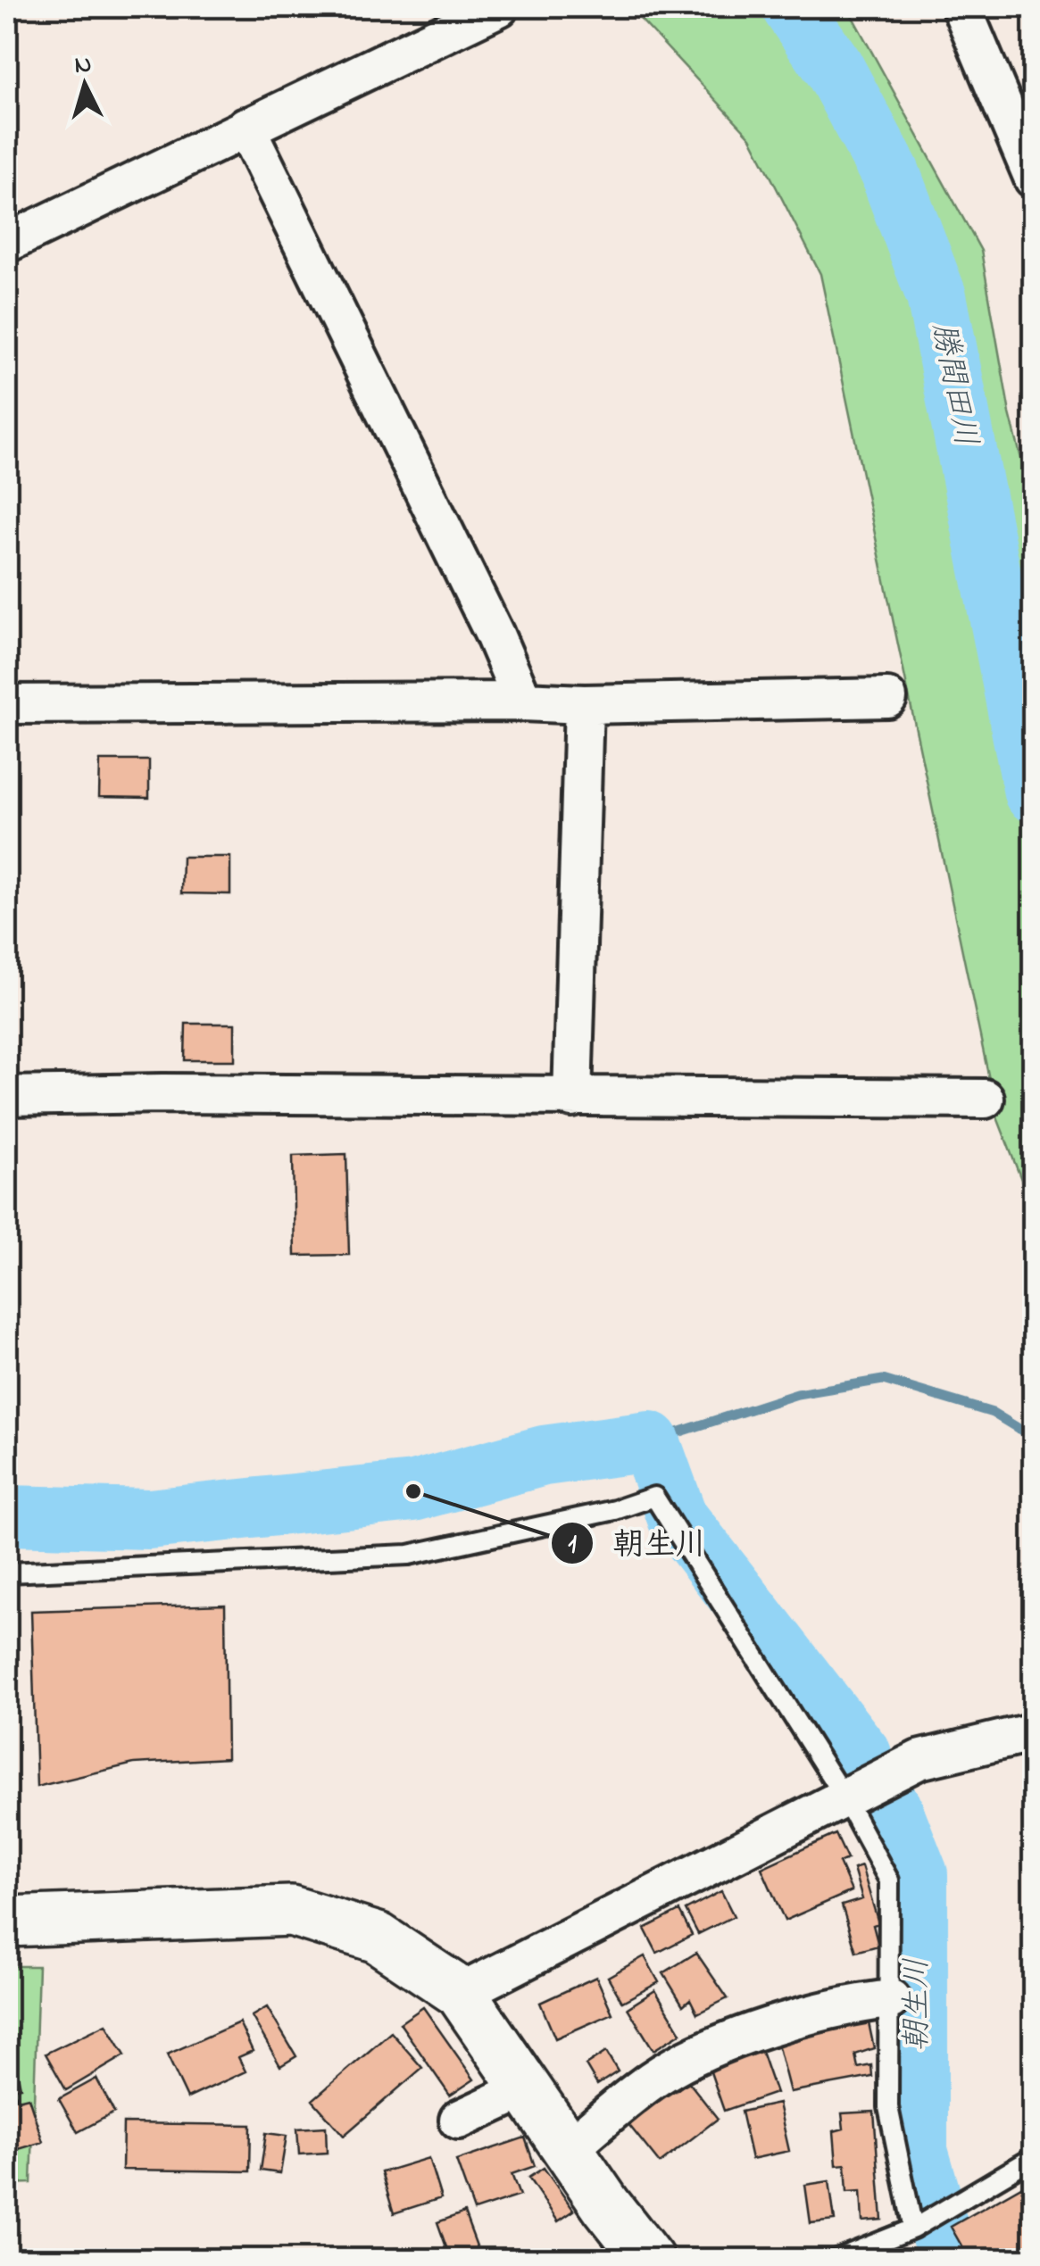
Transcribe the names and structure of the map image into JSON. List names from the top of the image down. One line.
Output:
{"water":["勝間田川","朝生川"],"places":["朝生川"],"north":"top"}
